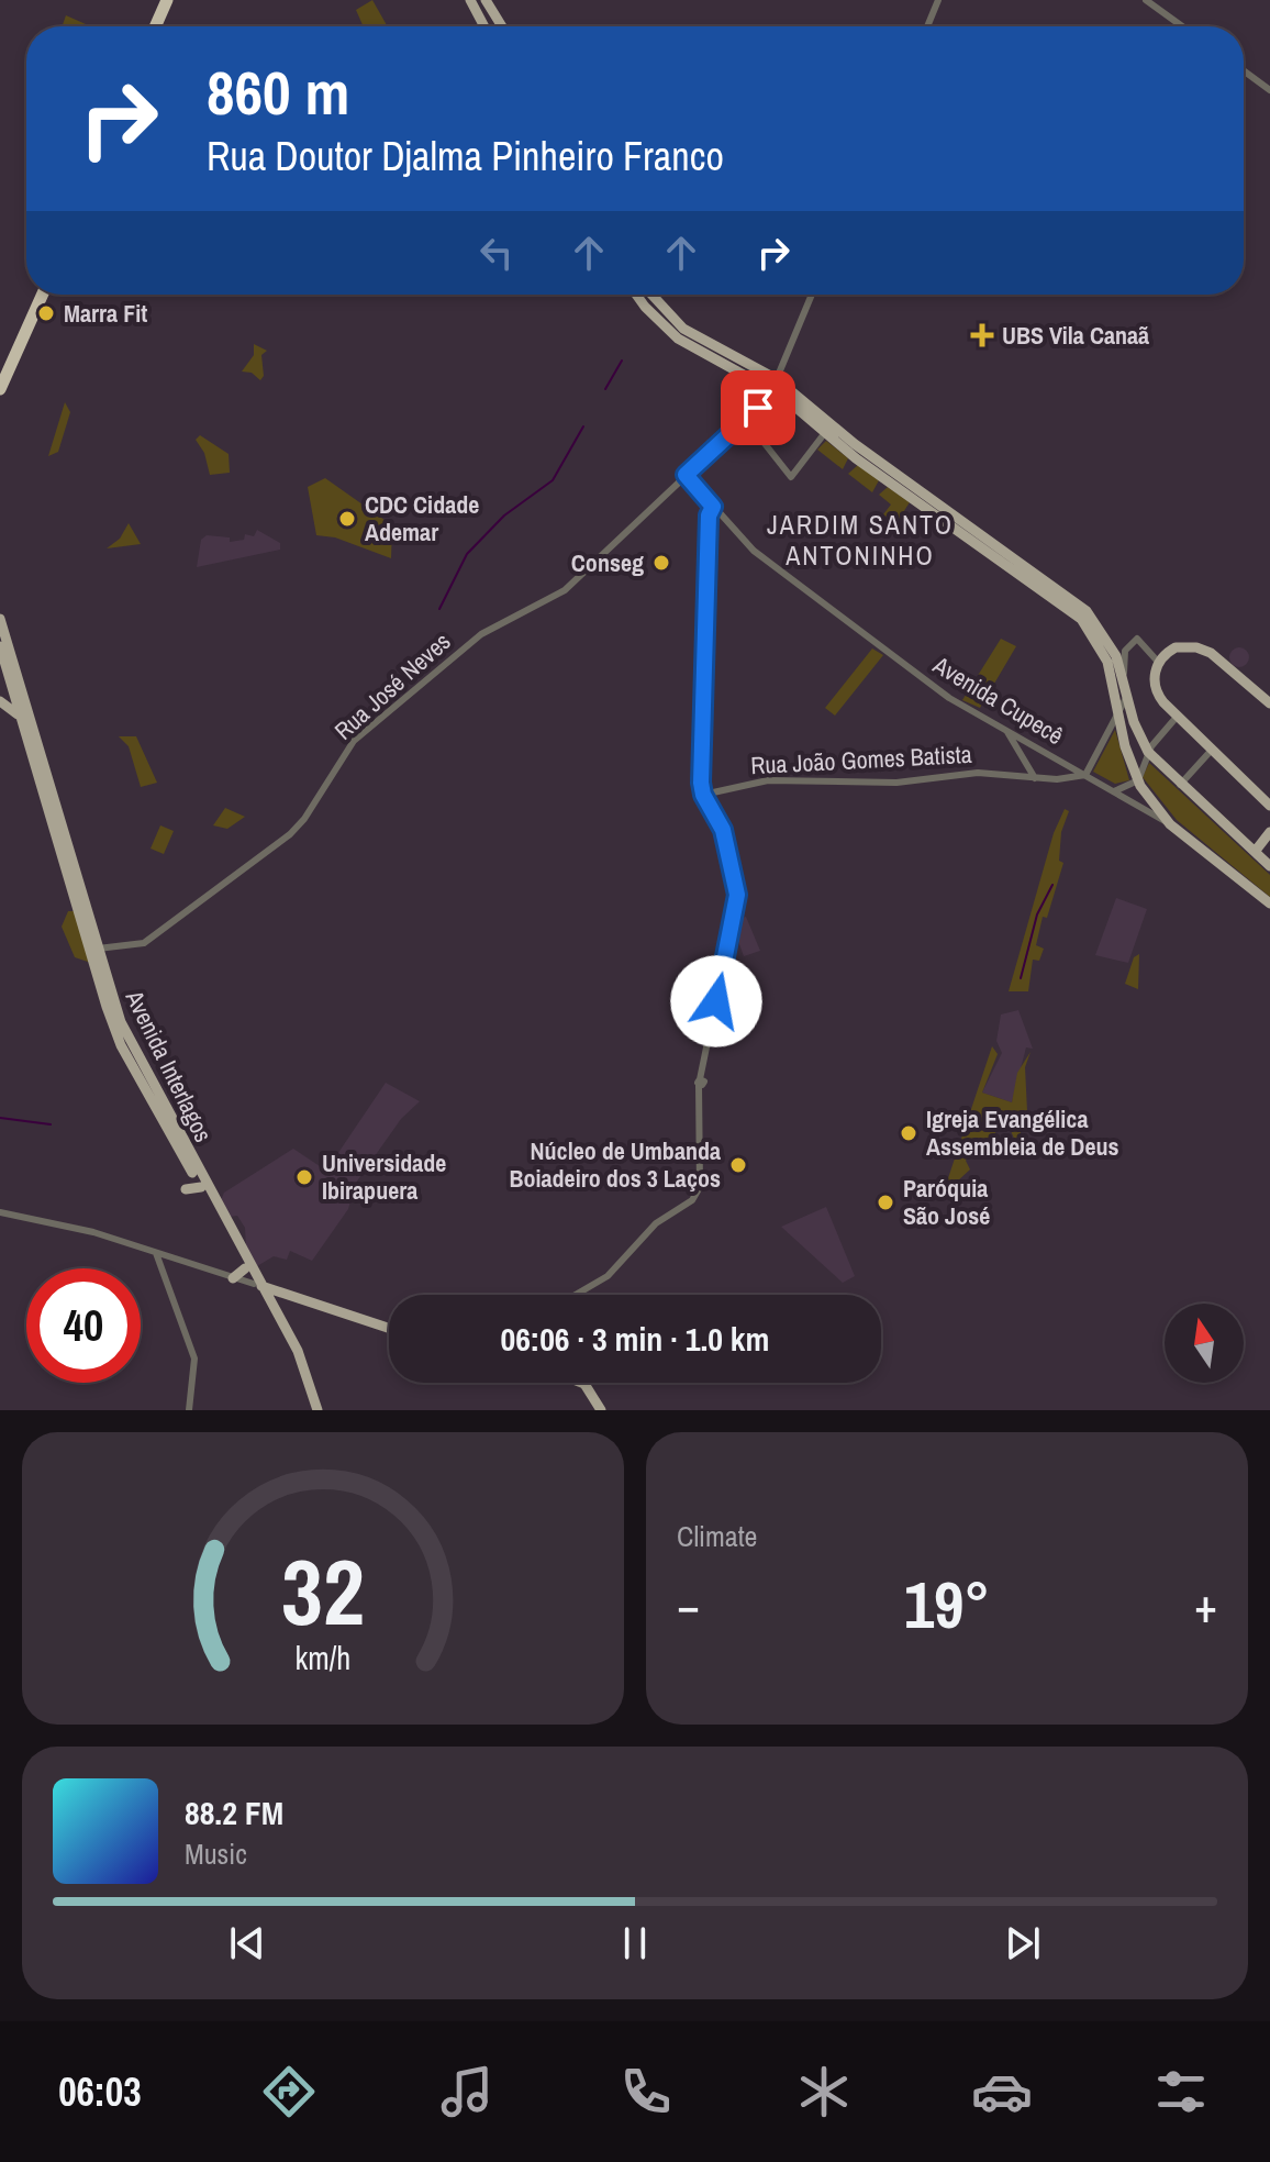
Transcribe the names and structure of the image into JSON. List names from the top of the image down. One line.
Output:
{"streets":{"main road":["Avenida Cupecê","Avenida Interlagos"],"street":["Rua José Neves","Rua João Gomes Batista"]},"crossings":[["Rua José Neves","Avenida Cupecê"],["Rua José Neves","Avenida Interlagos"],["Avenida Cupecê","Rua João Gomes Batista"]],"districts":["JARDIM SANTO ANTONINHO"],"places":{"other":["Marra Fit","CDC Cidade Ademar","Conseg","Igreja Evangélica Assembleia de Deus","Núcleo de Umbanda Boiadeiro dos 3 Laços","Universidade Ibirapuera","Paróquia São José"],"health":["UBS Vila Canaã"]},"north":"top","page":{"turn":["860 m","Rua Doutor Djalma Pinheiro Franco"],"limit":"40","trip":"06:06 · 3 min · 1.0 km","tile":"Climate","heat":["−","19°","+"],"song":["88.2 FM","Music"],"tabs":"06:03","gauge":["32","km/h"]}}
